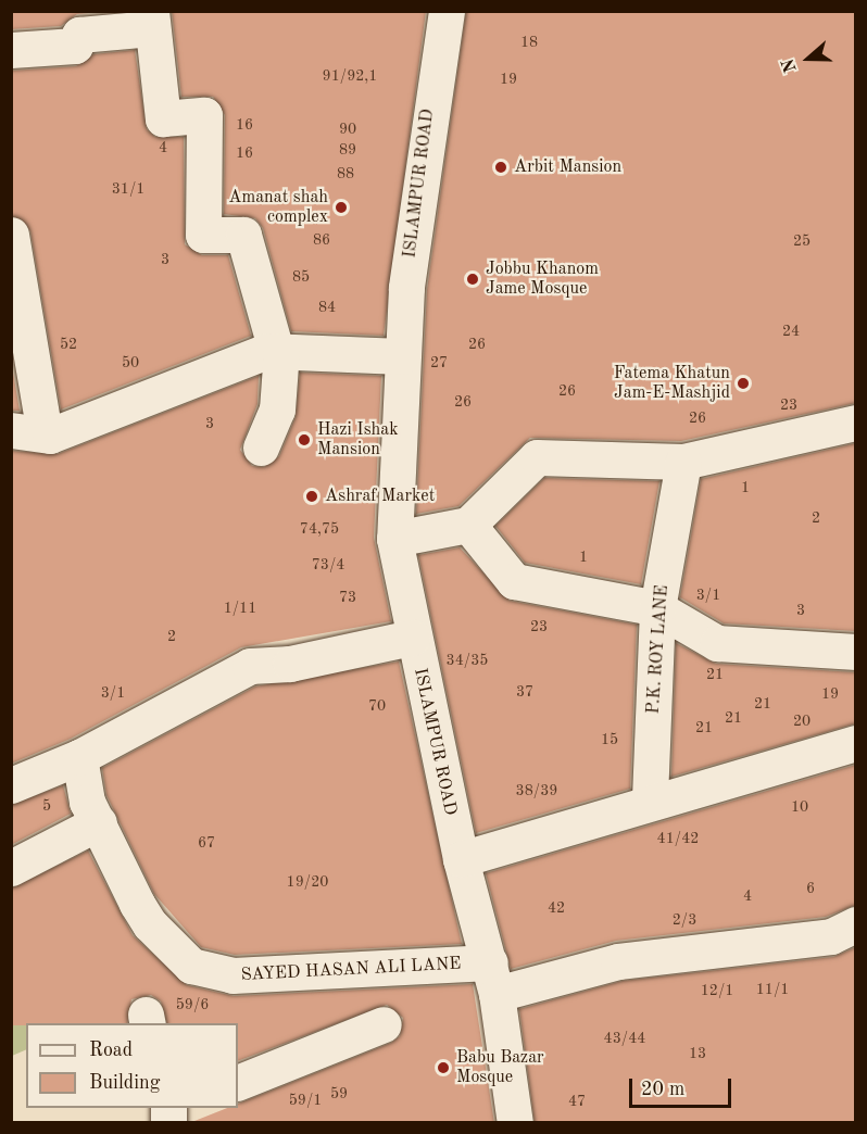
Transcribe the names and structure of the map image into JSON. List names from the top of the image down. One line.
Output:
{"streets":{"street":["ISLAMPUR ROAD","P.K. ROY LANE","SAYED HASAN ALI LANE"]},"crossings":[["ISLAMPUR ROAD","SAYED HASAN ALI LANE"]],"places":["Arbit Mansion","Amanat shah complex","Jobbu Khanom Jame Mosque","Fatema Khatun Jam-E-Mashjid","Hazi Ishak Mansion","Ashraf Market","Babu Bazar Mosque"],"house_numbers":["18","91/92,1","19","16","90","4","89","16","88","31/1","86","25","3","85","84","24","52","26","50","27","26","26","23","26","3","1","2","74,75","1","73/4","3/1","73","1/11","3","23","2","34/35","21","37","3/1","19","21","70","21","20","21","15","38/39","5","10","41/42","67","19/20","6","4","42","2/3","11/1","12/1","59/6","43/44","13","59","59/1","47"],"legend":["Road","Building"],"scale_bar":"20 m","north":"left"}
